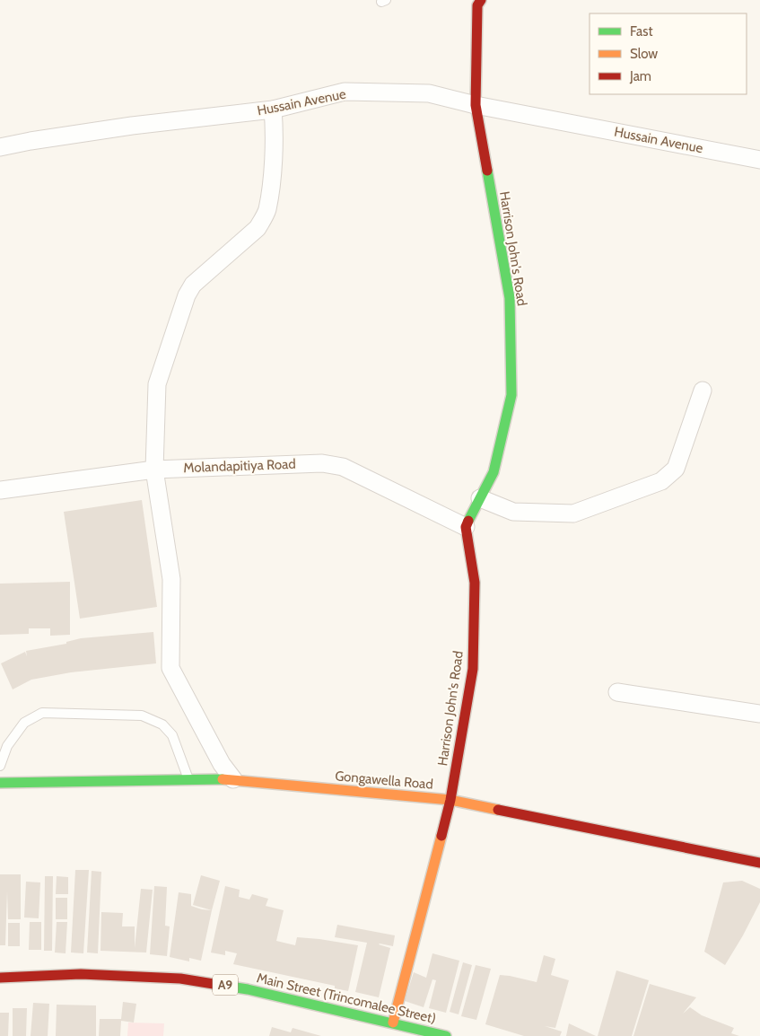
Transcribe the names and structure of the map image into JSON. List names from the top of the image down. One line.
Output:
{"streets":{"main road":["Harrison John's Road","Gongawella Road","A9","Main Street (Trincomalee Street)"],"street":["Hussain Avenue","Molandapitiya Road"]},"crossings":[["Hussain Avenue","Harrison John's Road"],["Harrison John's Road","Molandapitiya Road"],["Harrison John's Road","Gongawella Road"],["Harrison John's Road","Main Street (Trincomalee Street)"]],"legend":["Fast","Slow","Jam"]}
